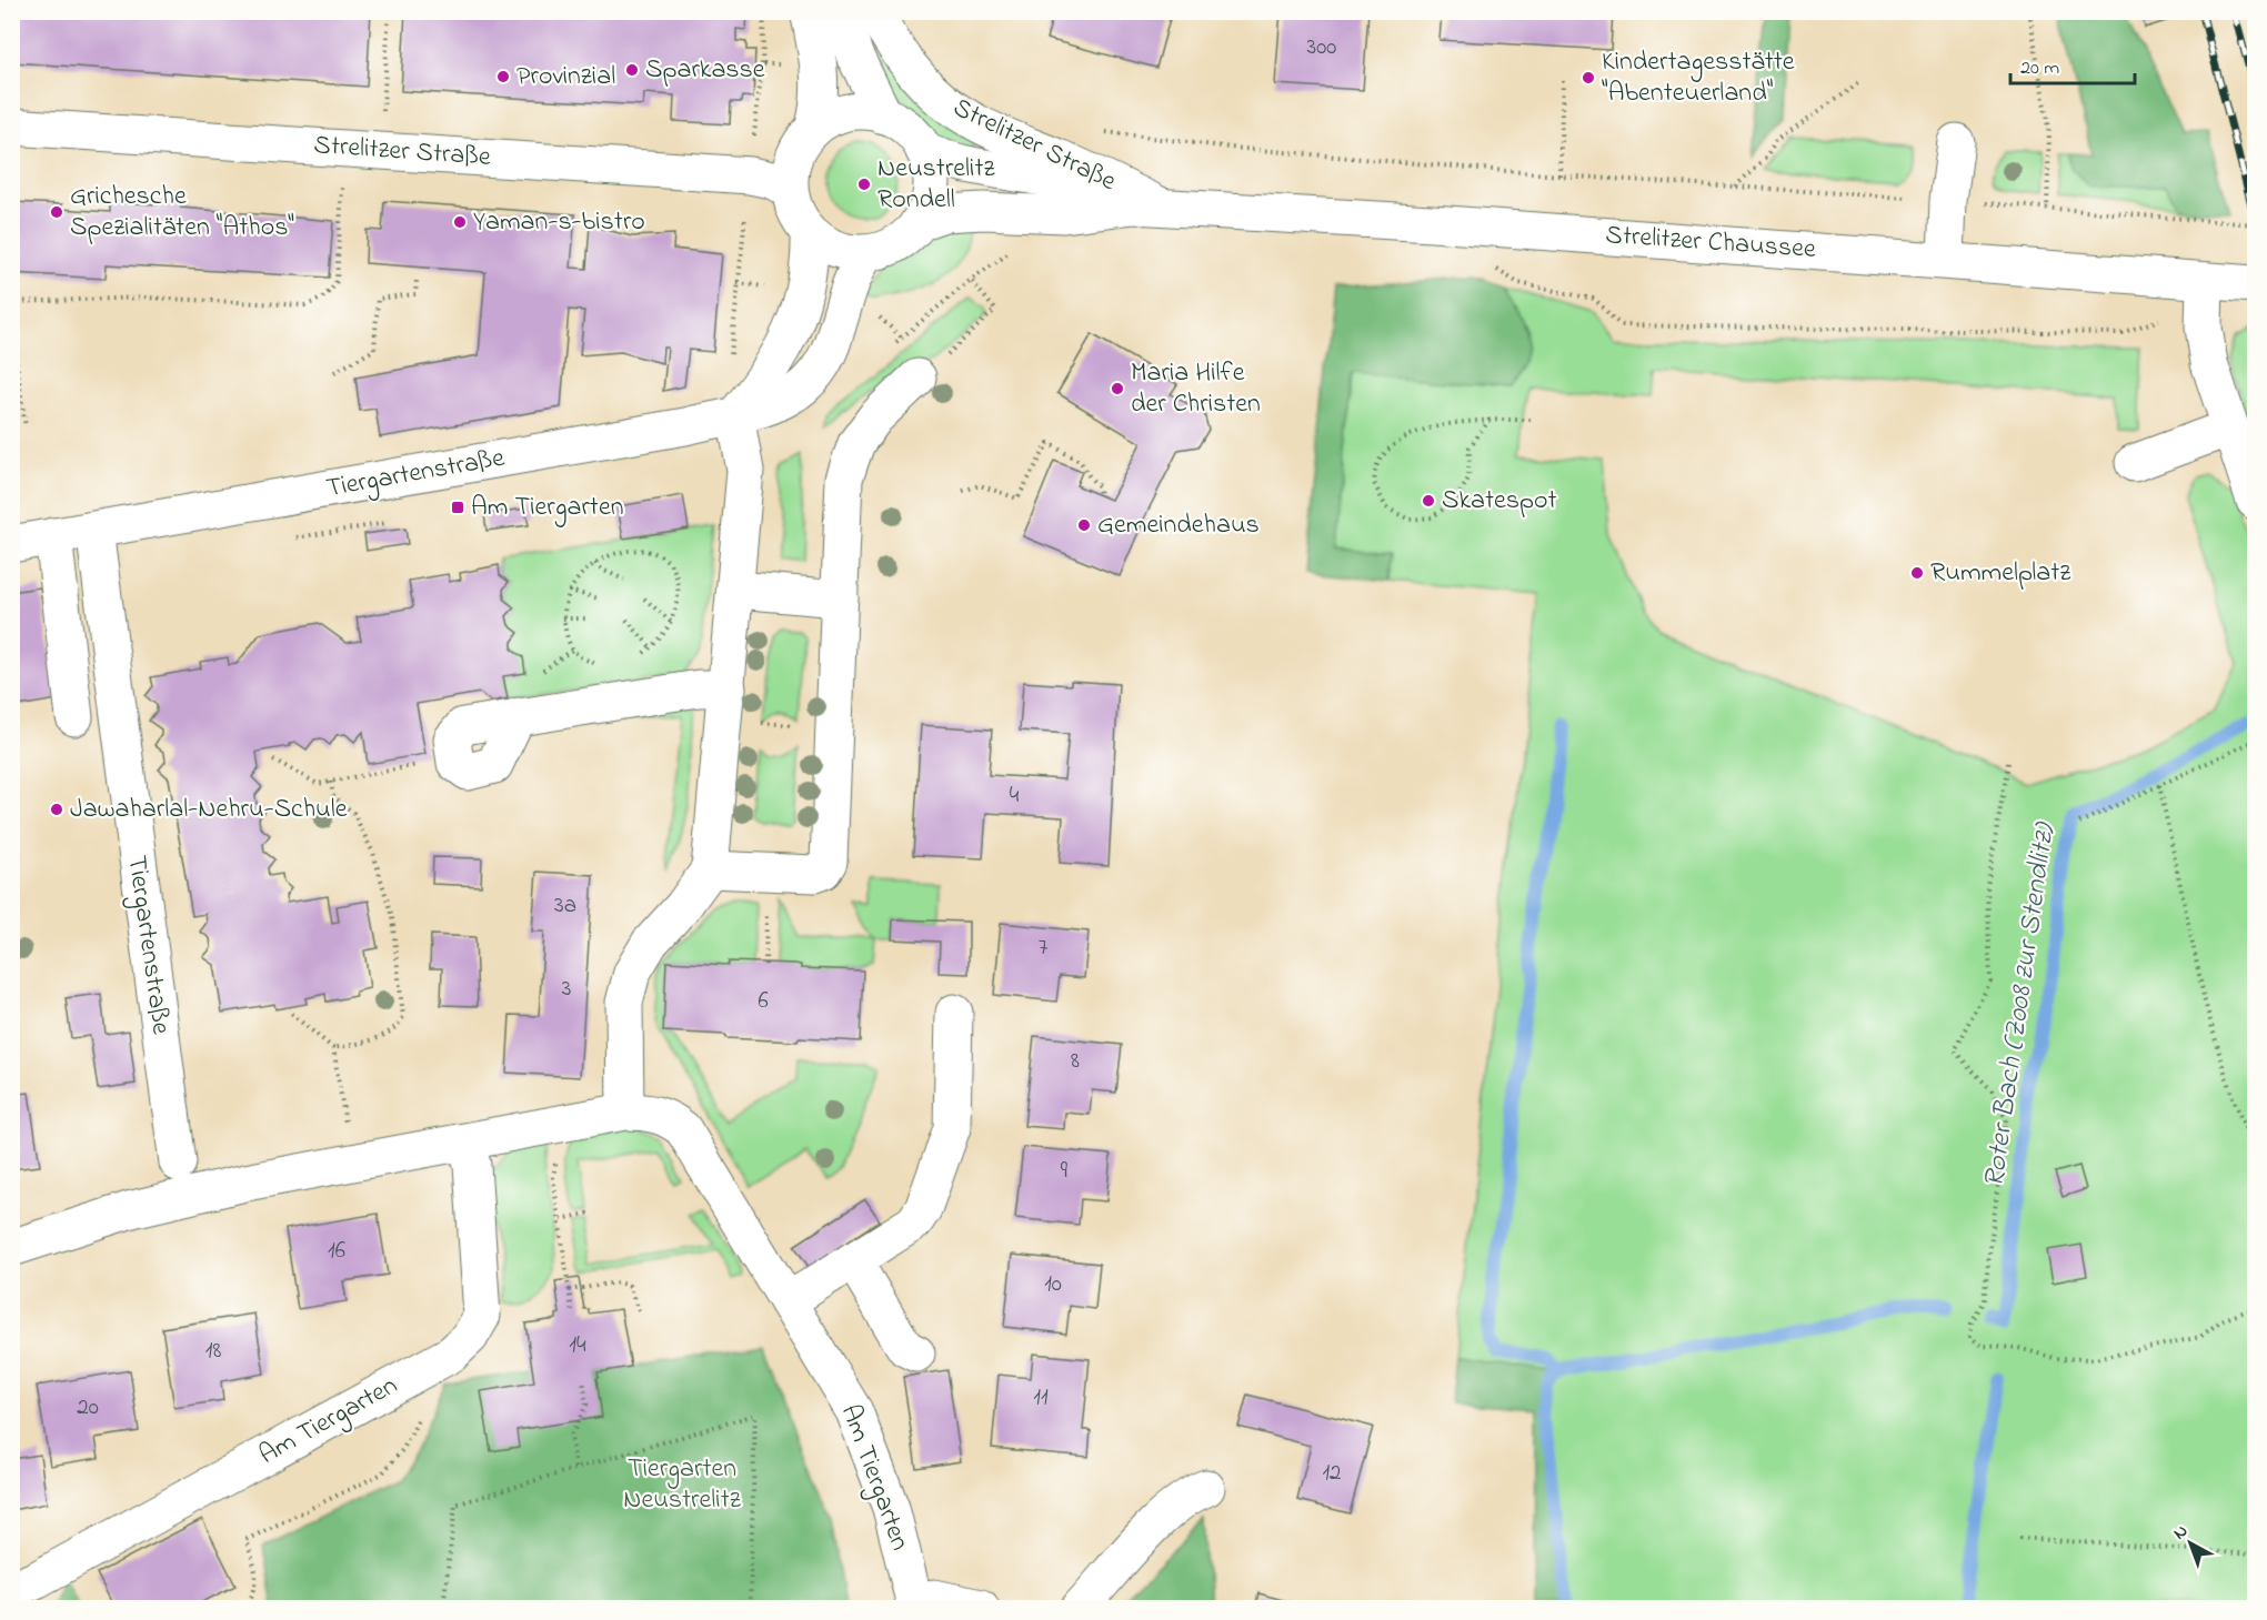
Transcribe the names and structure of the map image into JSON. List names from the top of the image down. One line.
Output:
{"streets":{"street":["Strelitzer Straße","Strelitzer Chaussee","Tiergartenstraße","Am Tiergarten"]},"crossings":[["Strelitzer Straße","Strelitzer Chaussee"],["Strelitzer Straße","Tiergartenstraße"]],"water":["Roter Bach (Z008 zur Stendlitz)"],"parks":["Tiergarten Neustrelitz"],"places":{"other":["Sparkasse","Provinzial","Kindertagesstätte \"Abenteuerland\"","Neustrelitz Rondell","Grichesche Spezialitäten \"Athos\"","Yaman-s-bistro","Maria Hilfe der Christen","Skatespot","Gemeindehaus","Rummelplatz","Jawaharlal-Nehru-Schule"],"transit":["Am Tiergarten"]},"house_numbers":["300","4","3a","7","3","6","8","9","16","10","14","18","11","20","12"],"scale_bar":"20 m","north":"top left"}
